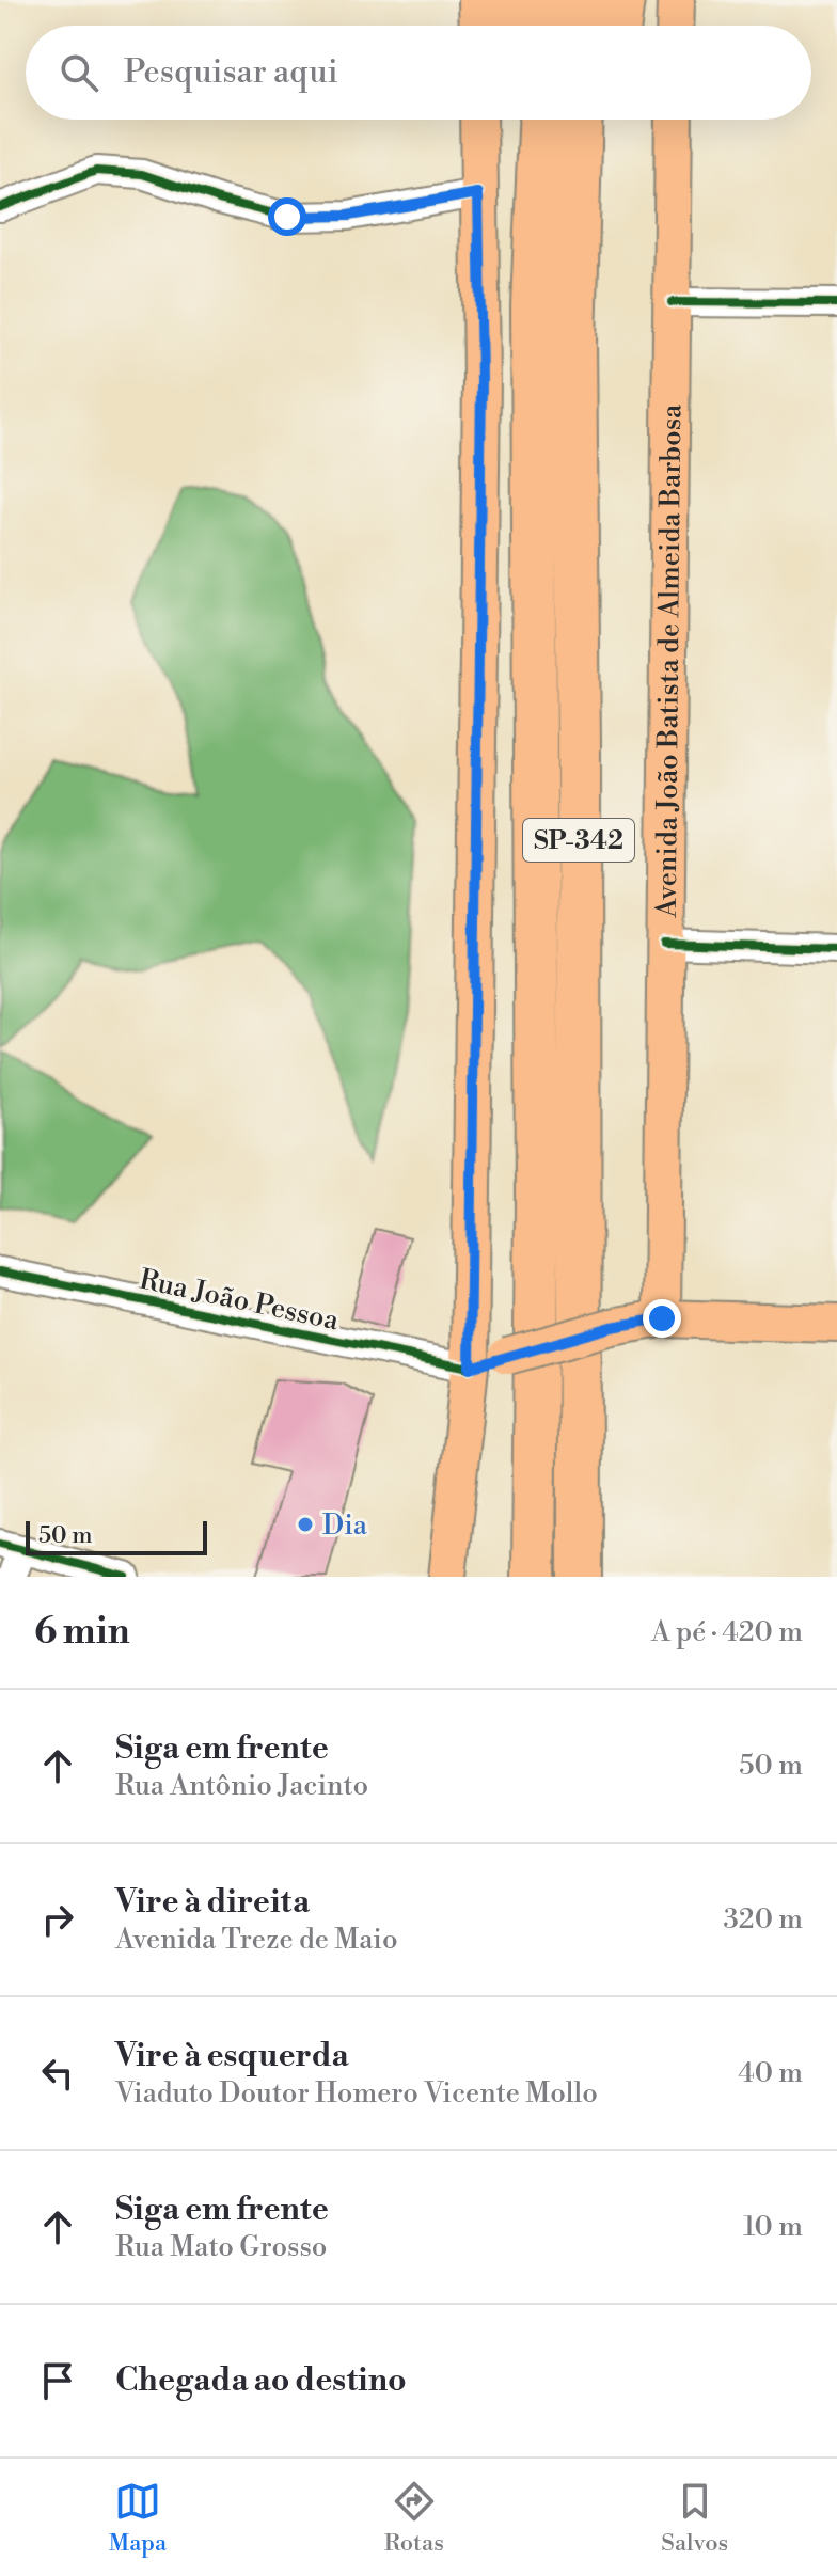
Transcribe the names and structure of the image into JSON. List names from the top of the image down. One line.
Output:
{"streets":{"highway":["SP-342"],"main road":["Avenida João Batista de Almeida Barbosa"],"street":["Rua João Pessoa"]},"places":["Dia"],"scale_bar":"50 m","page":{"search":"Pesquisar aqui","scale":"50 m","heading":["6 min","A pé · 420 m"],"list":[["Siga em frente","Rua Antônio Jacinto","50 m"],["Vire à direita","Avenida Treze de Maio","320 m"],["Vire à esquerda","Viaduto Doutor Homero Vicente Mollo","40 m"],["Siga em frente","Rua Mato Grosso","10 m"],"Chegada ao destino"],"nav":["Mapa","Rotas","Salvos"]}}
